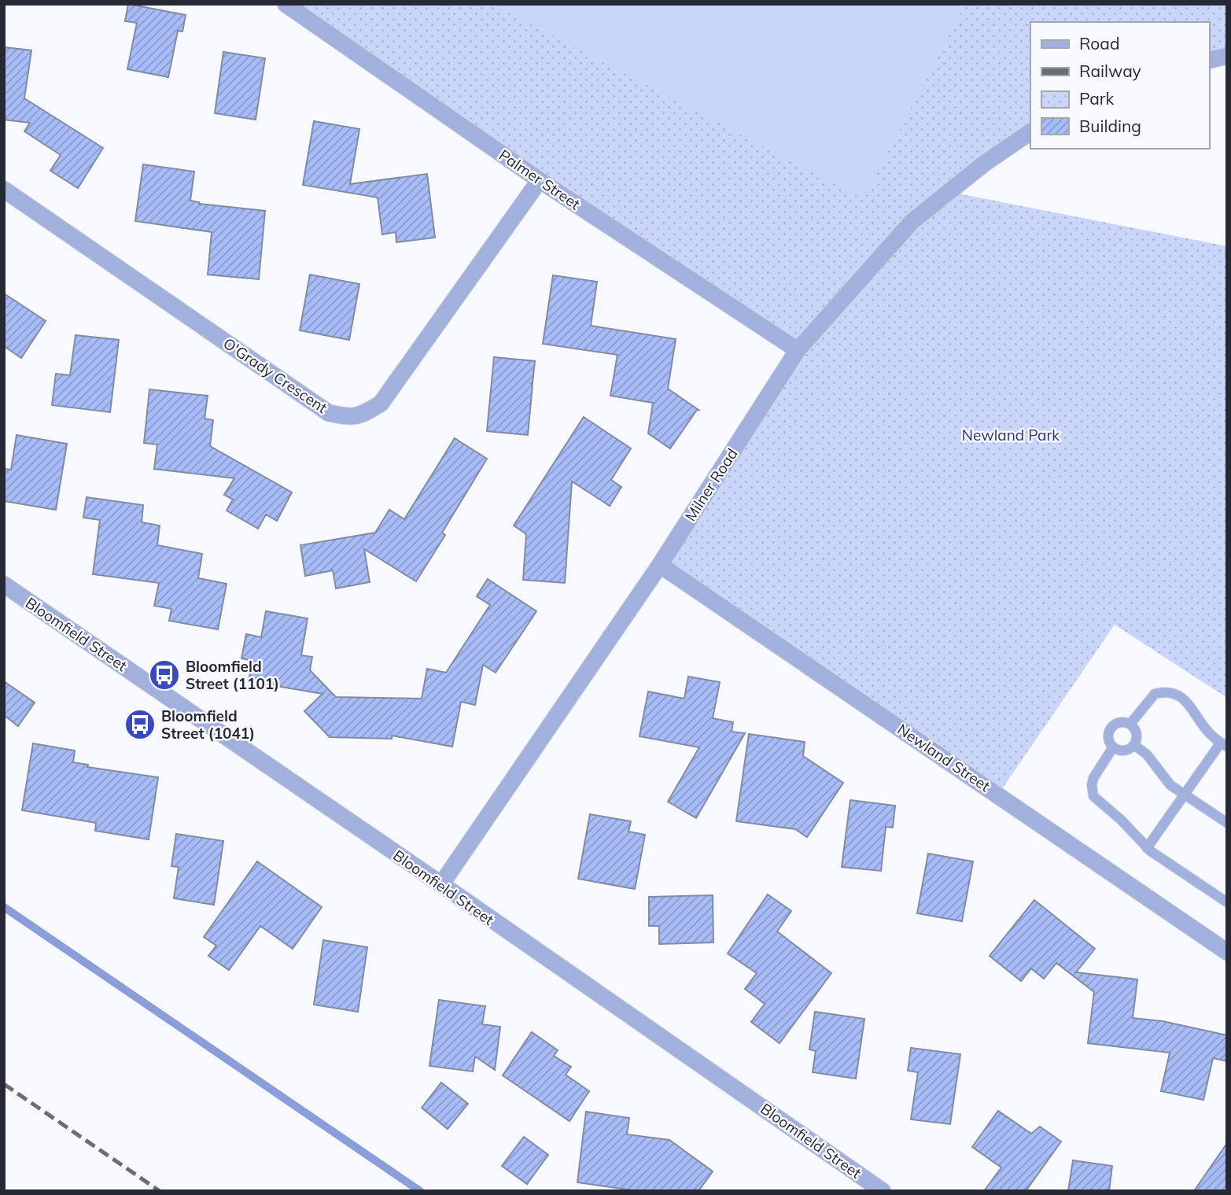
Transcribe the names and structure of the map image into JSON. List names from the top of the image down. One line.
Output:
{"streets":{"street":["Palmer Street","O'Grady Crescent","Milner Road","Bloomfield Street","Newland Street"]},"crossings":[["Palmer Street","O'Grady Crescent"],["Palmer Street","Milner Road"],["Milner Road","Bloomfield Street"],["Milner Road","Newland Street"]],"parks":["Newland Park"],"places":{"bus stop":["Bloomfield Street (1101)","Bloomfield Street (1041)"]},"legend":["Road","Railway","Park","Building"]}
